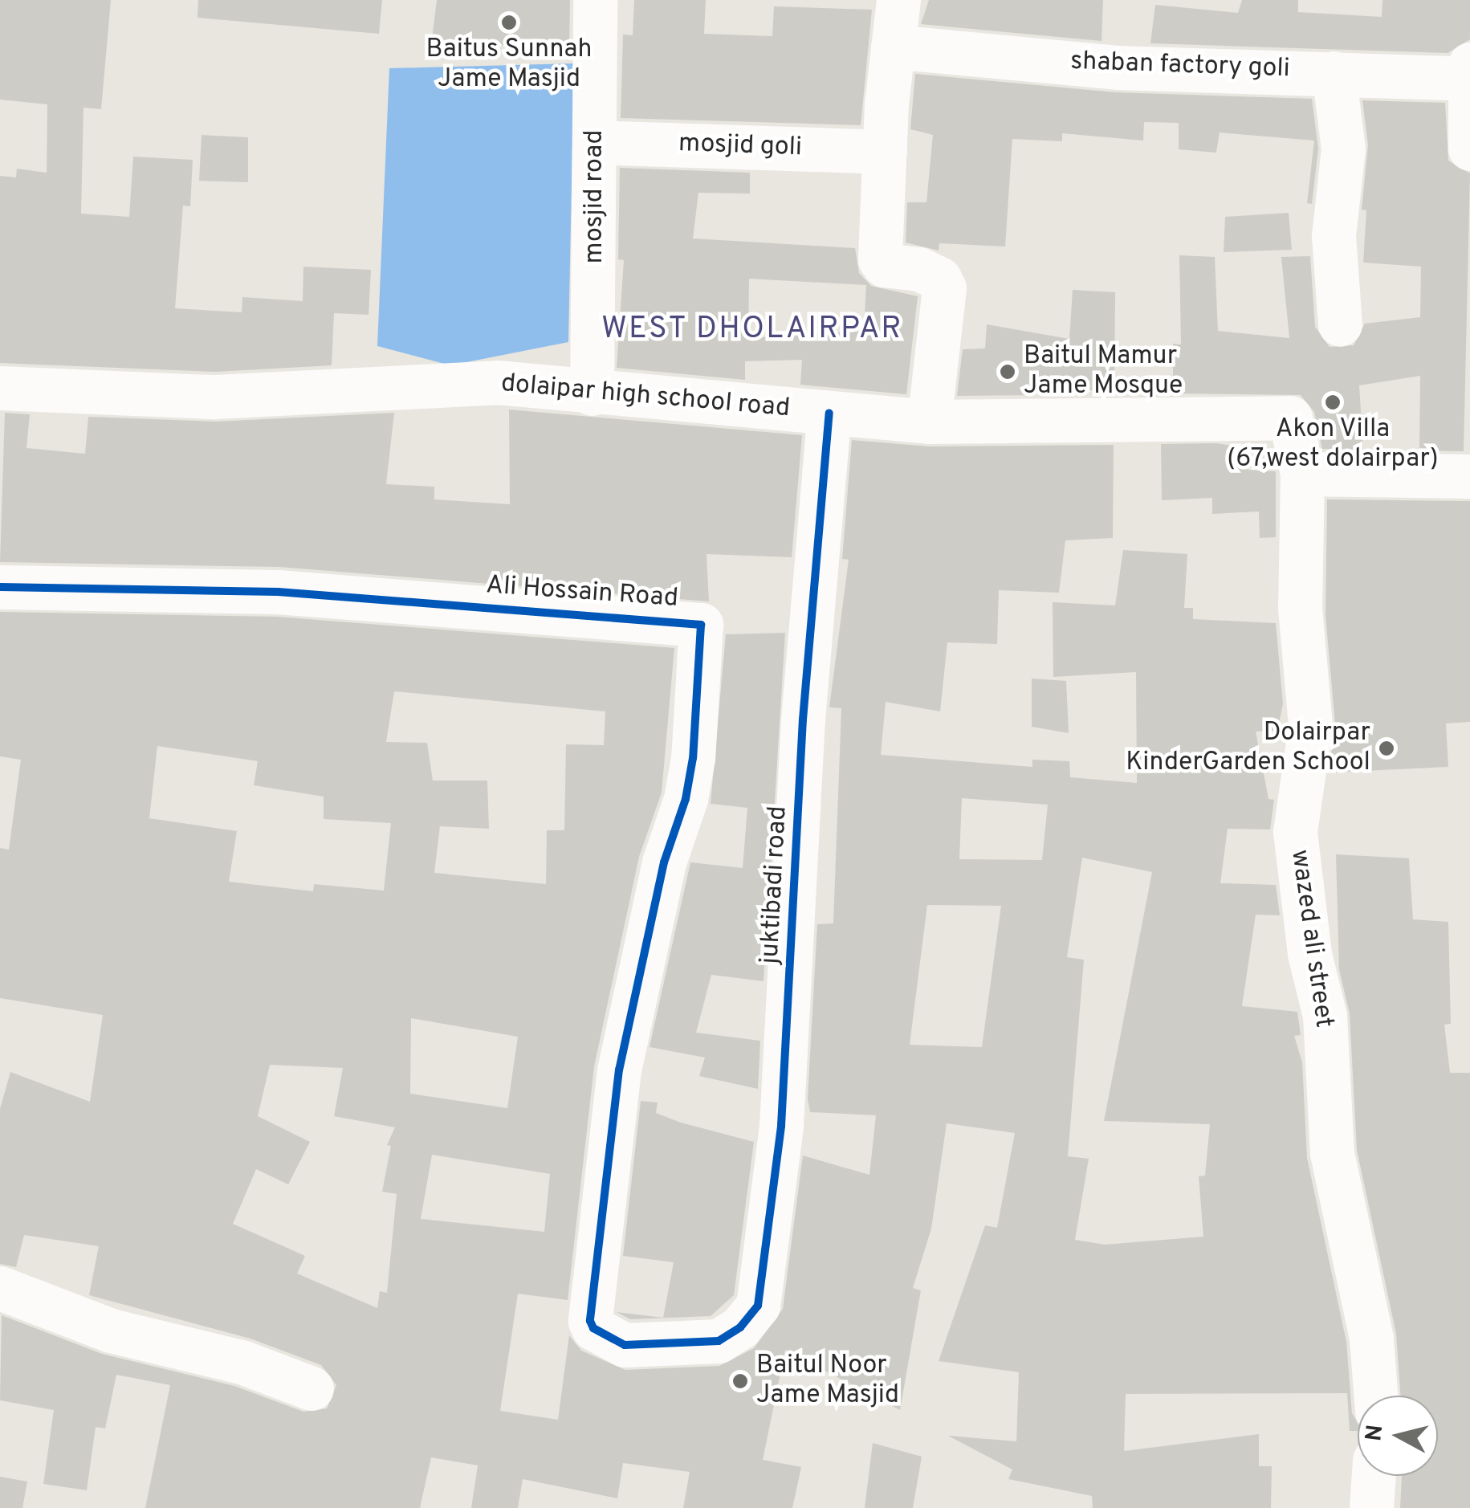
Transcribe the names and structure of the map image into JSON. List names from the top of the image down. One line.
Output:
{"streets":{"street":["shaban factory goli","mosjid goli","mosjid road","dolaipar high school road","Ali Hossain Road","juktibadi road","wazed ali street"]},"crossings":[["mosjid goli","mosjid road"],["mosjid road","dolaipar high school road"],["dolaipar high school road","juktibadi road"],["dolaipar high school road","wazed ali street"],["Ali Hossain Road","juktibadi road"]],"districts":["WEST DHOLAIRPAR"],"places":["Baitus Sunnah Jame Masjid","Baitul Mamur Jame Mosque","Akon Villa (67,west dolairpar)","Dolairpar KinderGarden School","Baitul Noor Jame Masjid"],"north":"left"}
